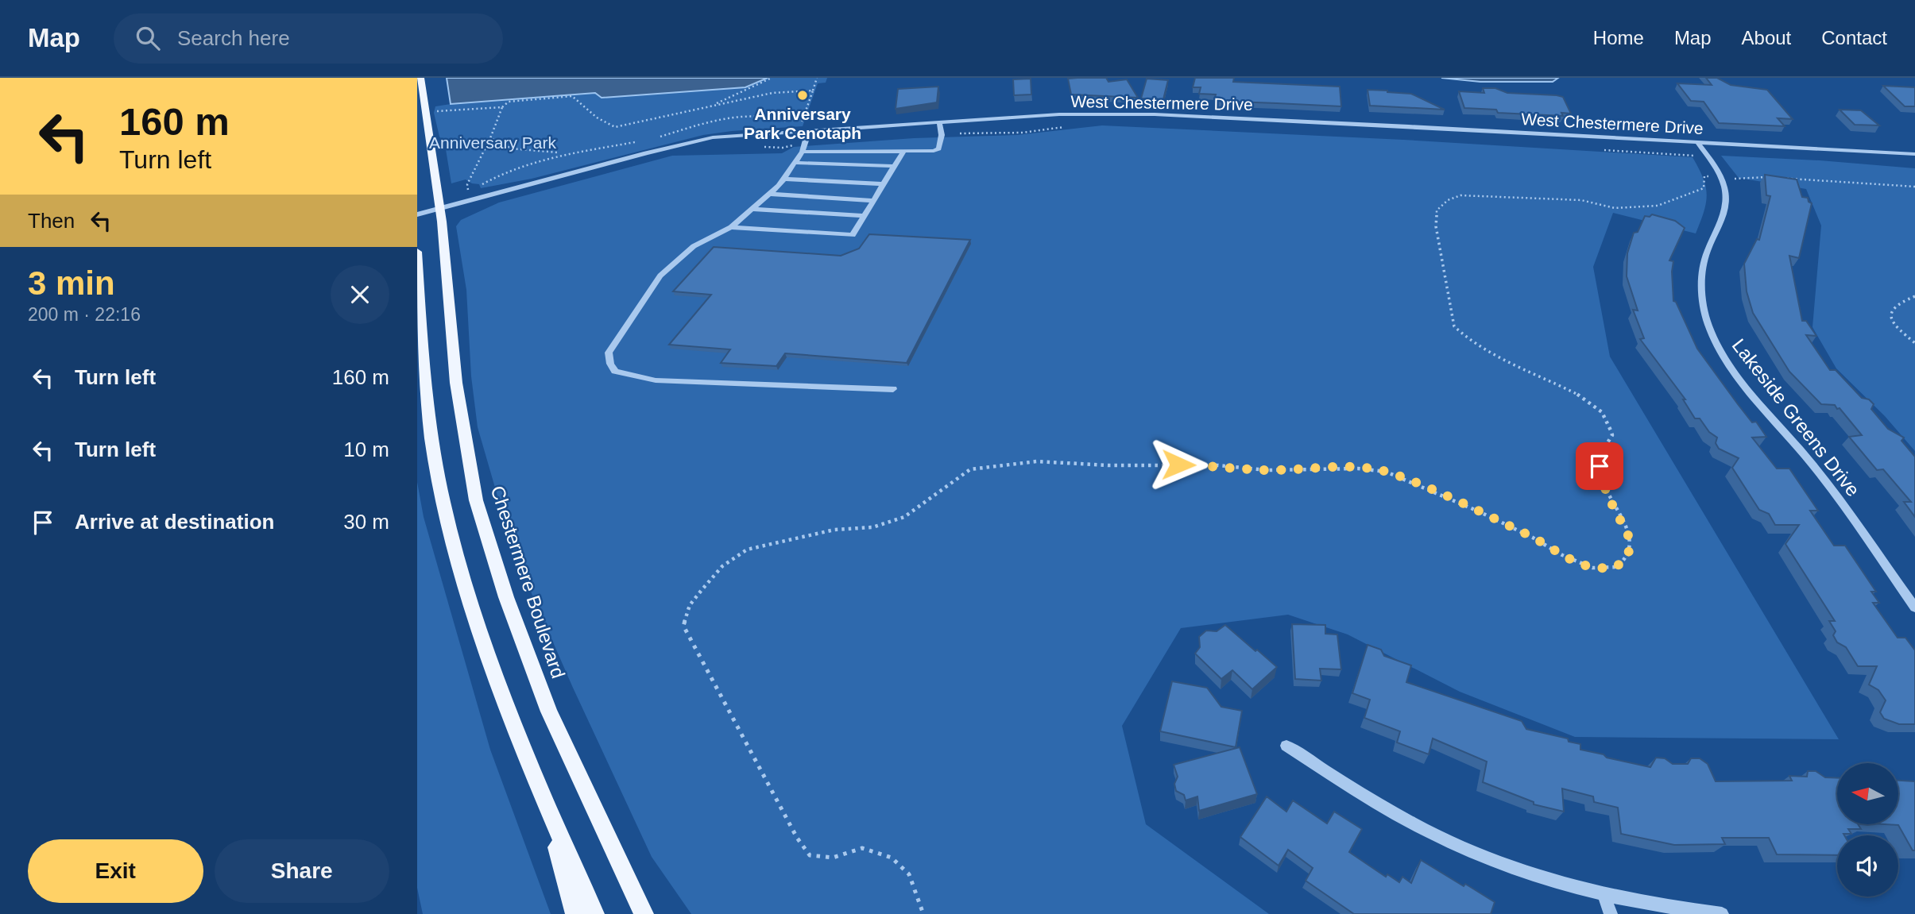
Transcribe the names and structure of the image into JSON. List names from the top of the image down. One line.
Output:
{"streets":{"main road":["Chestermere Boulevard"],"street":["West Chestermere Drive","Lakeside Greens Drive"]},"crossings":[["West Chestermere Drive","Lakeside Greens Drive"],["West Chestermere Drive","Chestermere Boulevard"]],"parks":["Anniversary Park"],"places":["Anniversary Park Cenotaph"],"north":"left","page":{"header":"Map","search":"Search here","nav":["Home","Map","About","Contact"],"turn":["160 m","Turn left"],"then":"Then","heading":["3 min","200 m · 22:16"],"list":[{"name":"Turn left","value":"160 m"},{"name":"Turn left","value":"10 m"},{"name":"Arrive at destination","value":"30 m"}],"buttons":["Exit","Share"]}}
